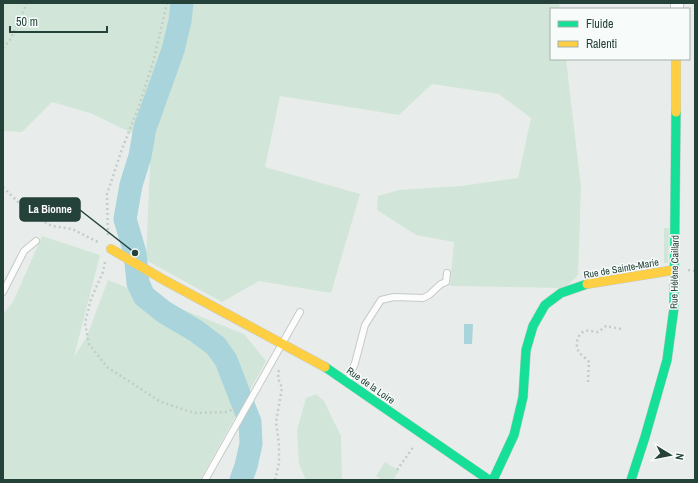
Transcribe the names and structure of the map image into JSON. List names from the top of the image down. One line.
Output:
{"streets":{"street":["Rue de Sainte-Marie","Rue Hélène Caillard","Rue de la Loire"]},"crossings":[["Rue de Sainte-Marie","Rue Hélène Caillard"]],"places":["La Bionne"],"legend":["Fluide","Ralenti"],"scale_bar":"50 m","north":"right"}
